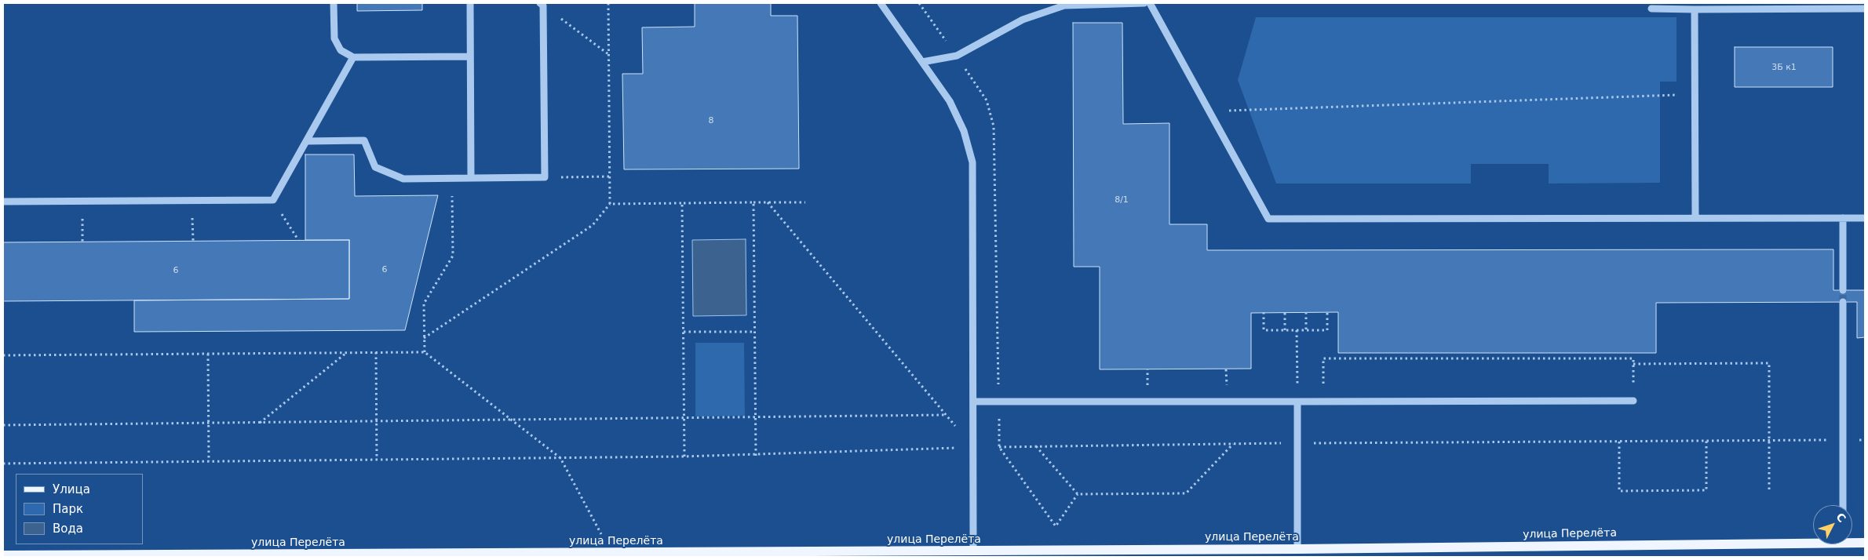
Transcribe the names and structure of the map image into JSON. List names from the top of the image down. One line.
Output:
{"streets":{"main road":["улица Перелёта"]},"house_numbers":["3Б к1","8","8/1","6","6"],"legend":["Улица","Парк","Вода"],"north":"top right"}
